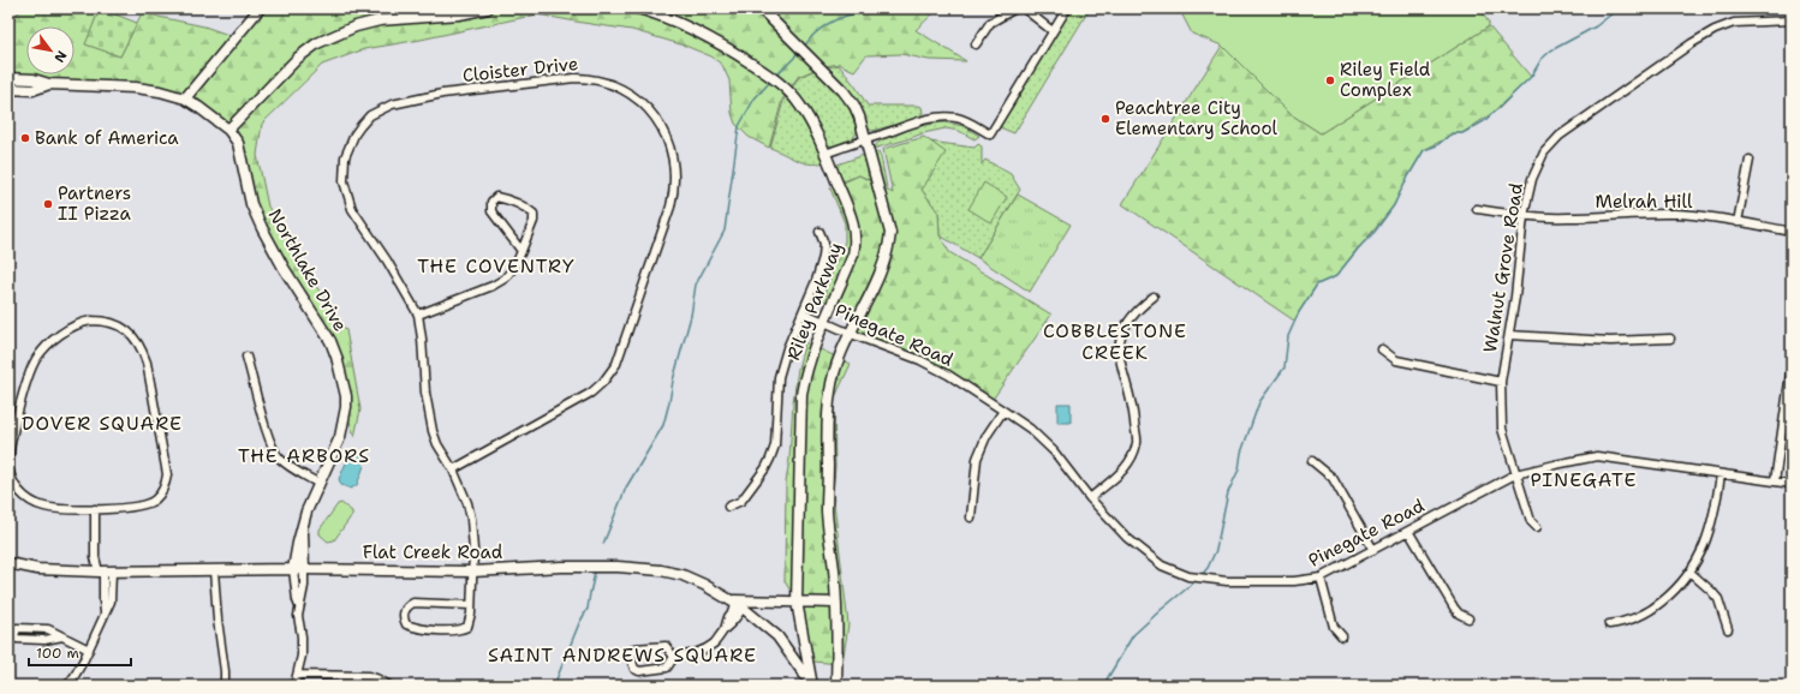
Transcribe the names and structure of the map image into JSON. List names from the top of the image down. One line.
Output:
{"streets":{"street":["Cloister Drive","Melrah Hill","Walnut Grove Road","Northlake Drive","Riley Parkway","Pinegate Road","Flat Creek Road"]},"crossings":[["Cloister Drive","Flat Creek Road"],["Melrah Hill","Walnut Grove Road"],["Walnut Grove Road","Pinegate Road"],["Northlake Drive","Flat Creek Road"],["Riley Parkway","Pinegate Road"],["Riley Parkway","Flat Creek Road"]],"districts":["THE COVENTRY","COBBLESTONE CREEK","DOVER SQUARE","THE ARBORS","PINEGATE","SAINT ANDREWS SQUARE"],"places":["Riley Field Complex","Peachtree City Elementary School","Bank of America","Partners II Pizza"],"scale_bar":"100 m","north":"bottom right"}
